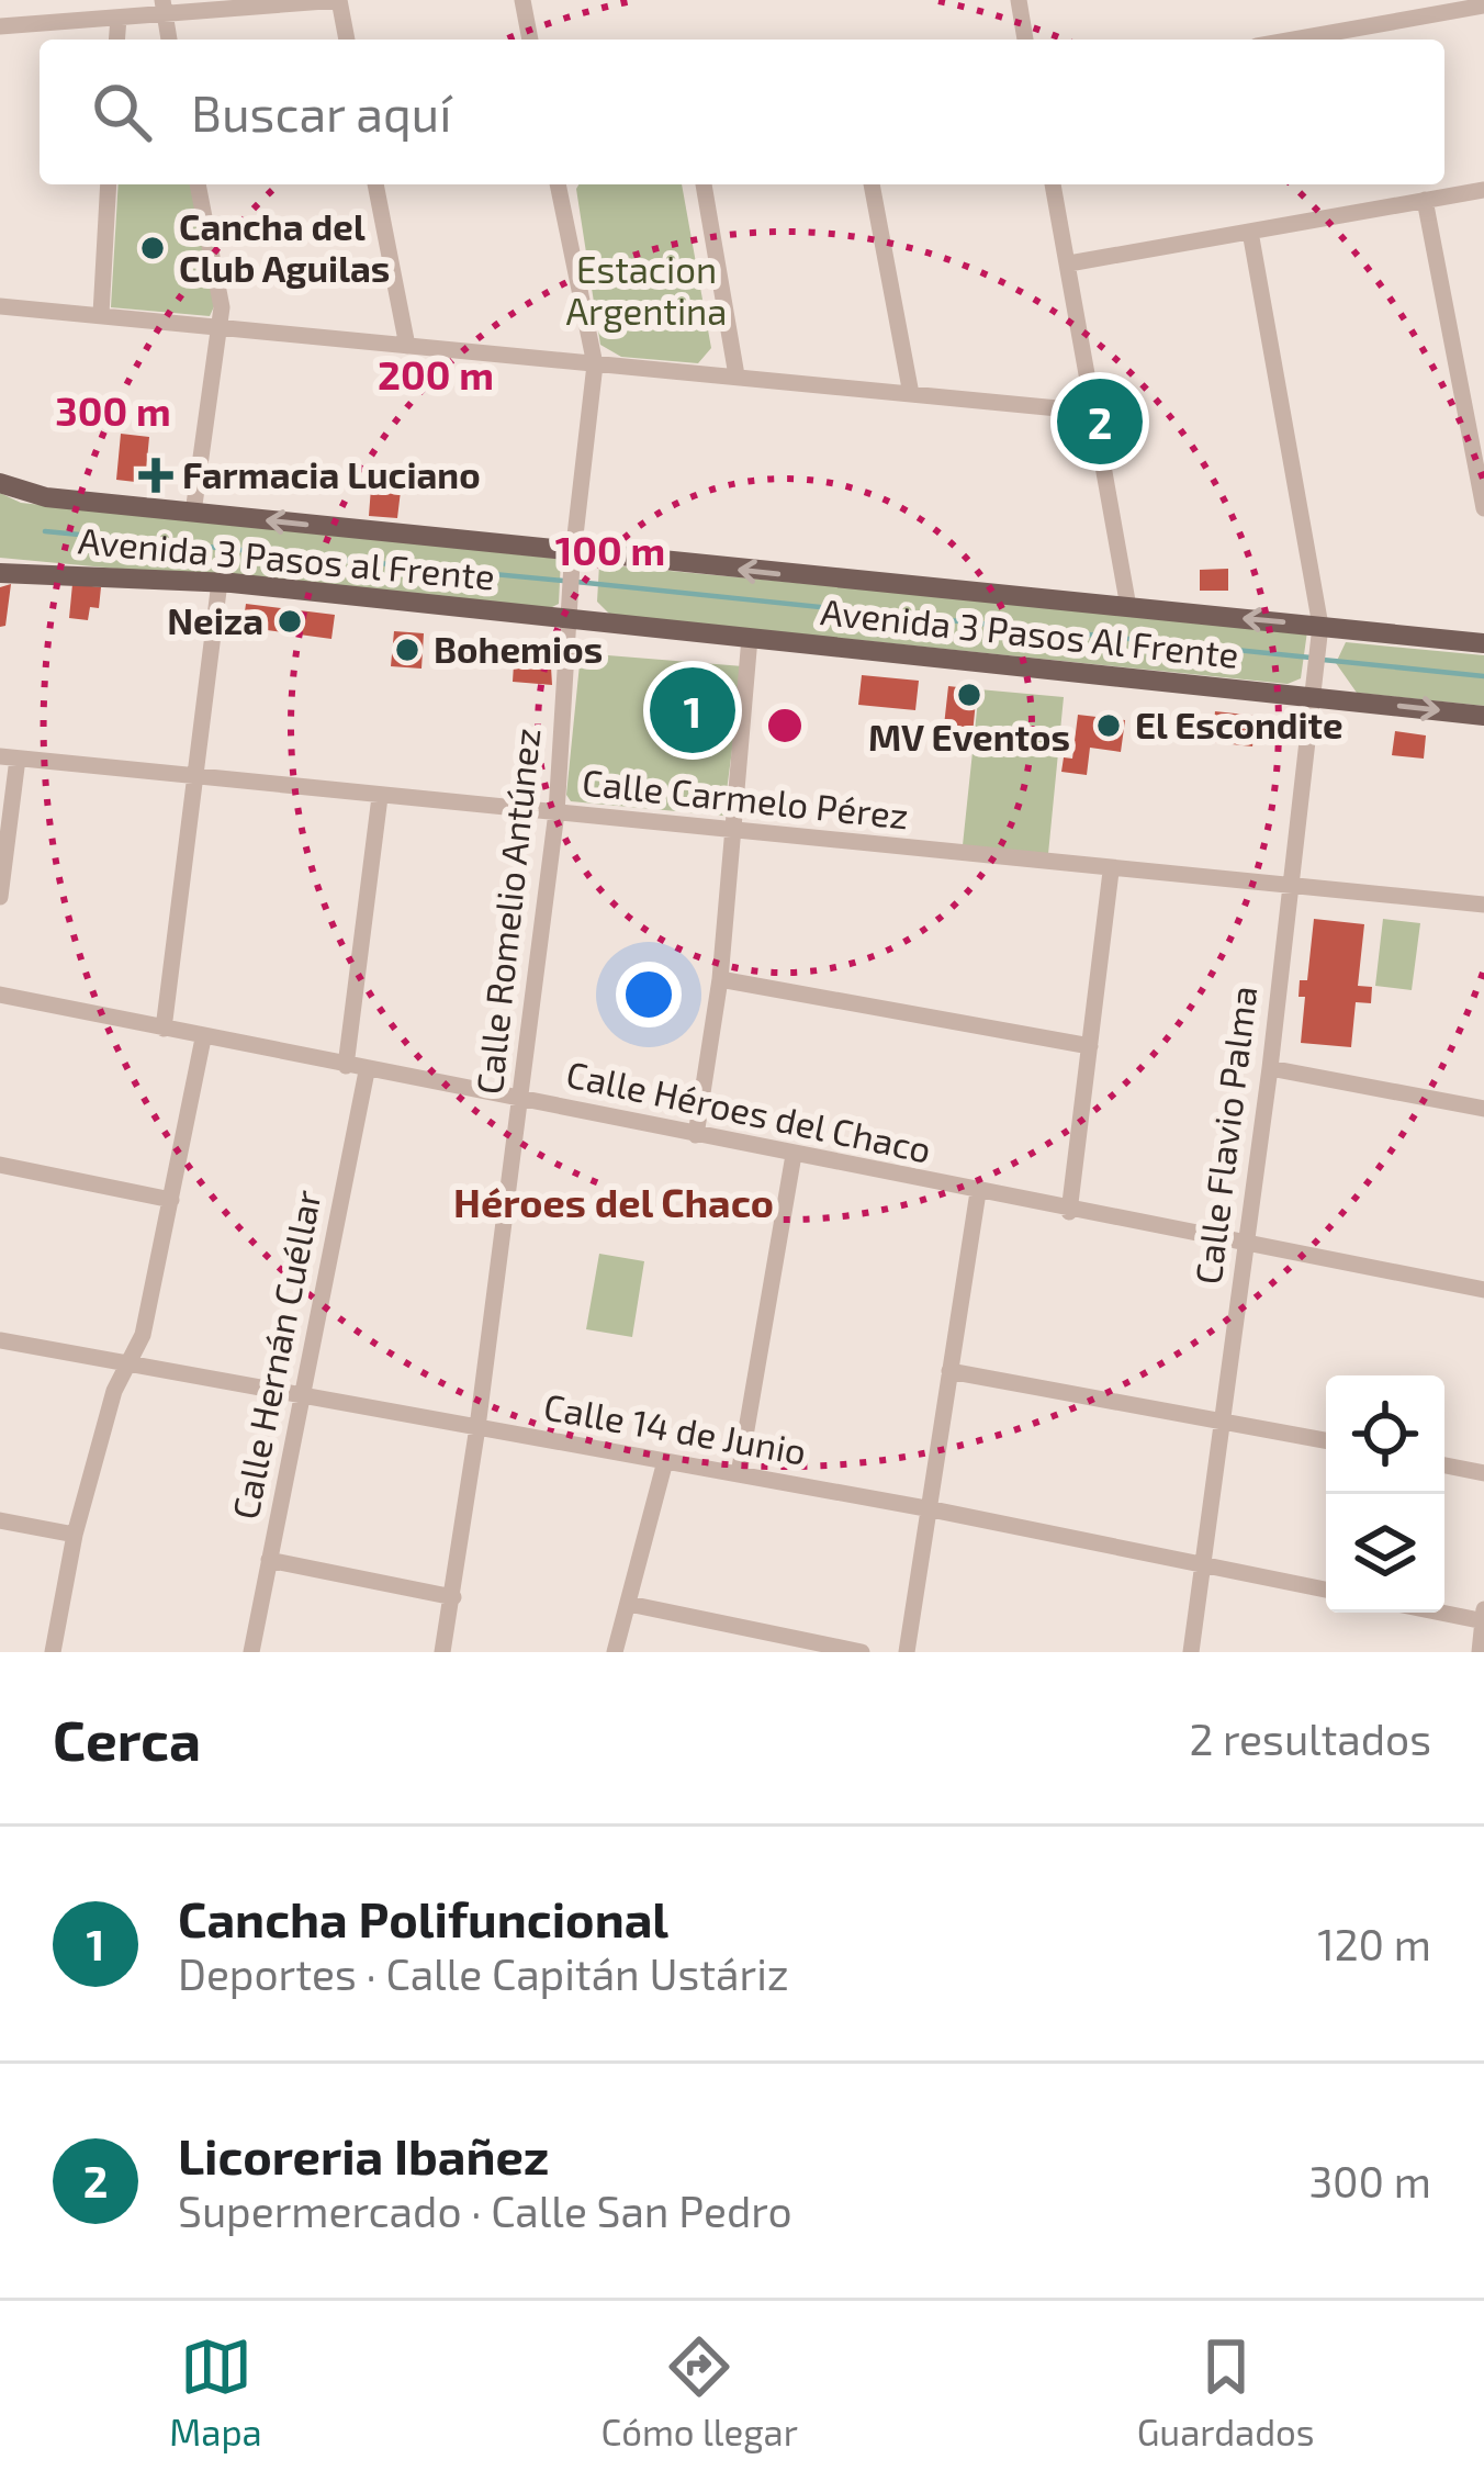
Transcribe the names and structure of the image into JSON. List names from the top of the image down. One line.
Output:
{"streets":{"main road":["Avenida 3 Pasos al Frente","Avenida 3 Pasos Al Frente"],"street":["Calle Carmelo Pérez","Calle Romelio Antúnez","Calle Héroes del Chaco","Calle Flavio Palma","Calle Hernán Cuéllar","Calle 14 de Junio"]},"crossings":[["Avenida 3 Pasos al Frente","Avenida 3 Pasos Al Frente"],["Avenida 3 Pasos al Frente","Calle Romelio Antúnez"],["Avenida 3 Pasos Al Frente","Calle Romelio Antúnez"],["Avenida 3 Pasos Al Frente","Calle Flavio Palma"],["Calle Carmelo Pérez","Calle Romelio Antúnez"],["Calle Carmelo Pérez","Calle Flavio Palma"],["Calle Romelio Antúnez","Calle Héroes del Chaco"],["Calle Romelio Antúnez","Calle 14 de Junio"],["Calle Héroes del Chaco","Calle Flavio Palma"],["Calle Héroes del Chaco","Calle Hernán Cuéllar"],["Calle Flavio Palma","Calle 14 de Junio"],["Calle Hernán Cuéllar","Calle 14 de Junio"]],"districts":["Héroes del Chaco"],"parks":["Estacion Argentina"],"places":{"other":["Cancha del Club Aguilas","Neiza","Bohemios","MV Eventos","El Escondite"],"health":["Farmacia Luciano"]},"page":{"search":"Buscar aquí","pins":["2","1"],"heading":["Cerca","2 resultados"],"list":[{"mark":"1","name":"Cancha Polifuncional","note":"Deportes · Calle Capitán Ustáriz","value":"120 m"},{"mark":"2","name":"Licoreria Ibañez","note":"Supermercado · Calle San Pedro","value":"300 m"}],"nav":["Mapa","Cómo llegar","Guardados"]},"rings":["200 m","300 m","100 m"]}
